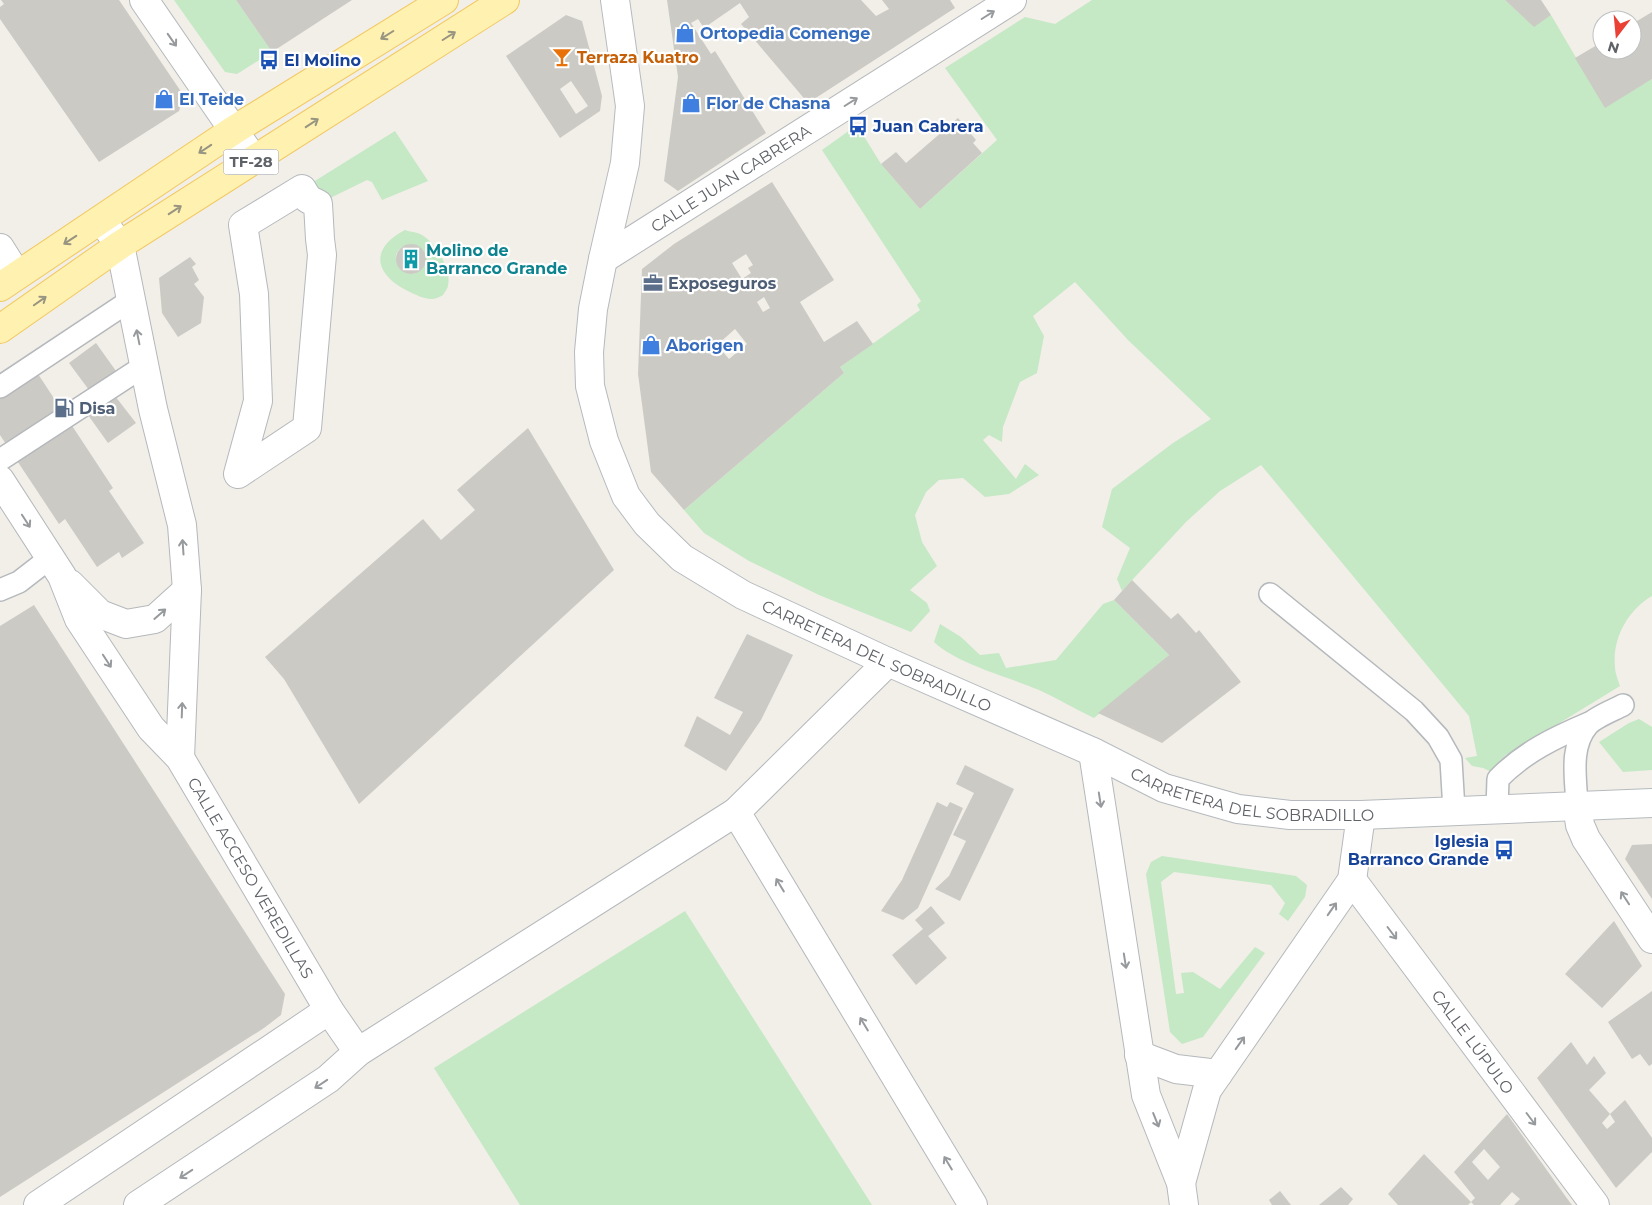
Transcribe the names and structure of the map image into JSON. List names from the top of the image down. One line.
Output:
{"streets":{"main road":["TF-28"],"street":["CALLE JUAN CABRERA","CARRETERA DEL SOBRADILLO","CALLE ACCESO VEREDILLAS","CALLE LÚPULO"]},"crossings":[["CALLE JUAN CABRERA","CARRETERA DEL SOBRADILLO"]],"one_way":["CALLE JUAN CABRERA"],"places":{"shop":["Ortopedia Comenge","El Teide","Flor de Chasna","Aborigen"],"bar":["Terraza Kuatro"],"bus stop":["El Molino","Juan Cabrera","Iglesia Barranco Grande"],"building":["Molino de Barranco Grande"],"office":["Exposeguros"],"fuel station":["Disa"]},"north":"bottom"}
